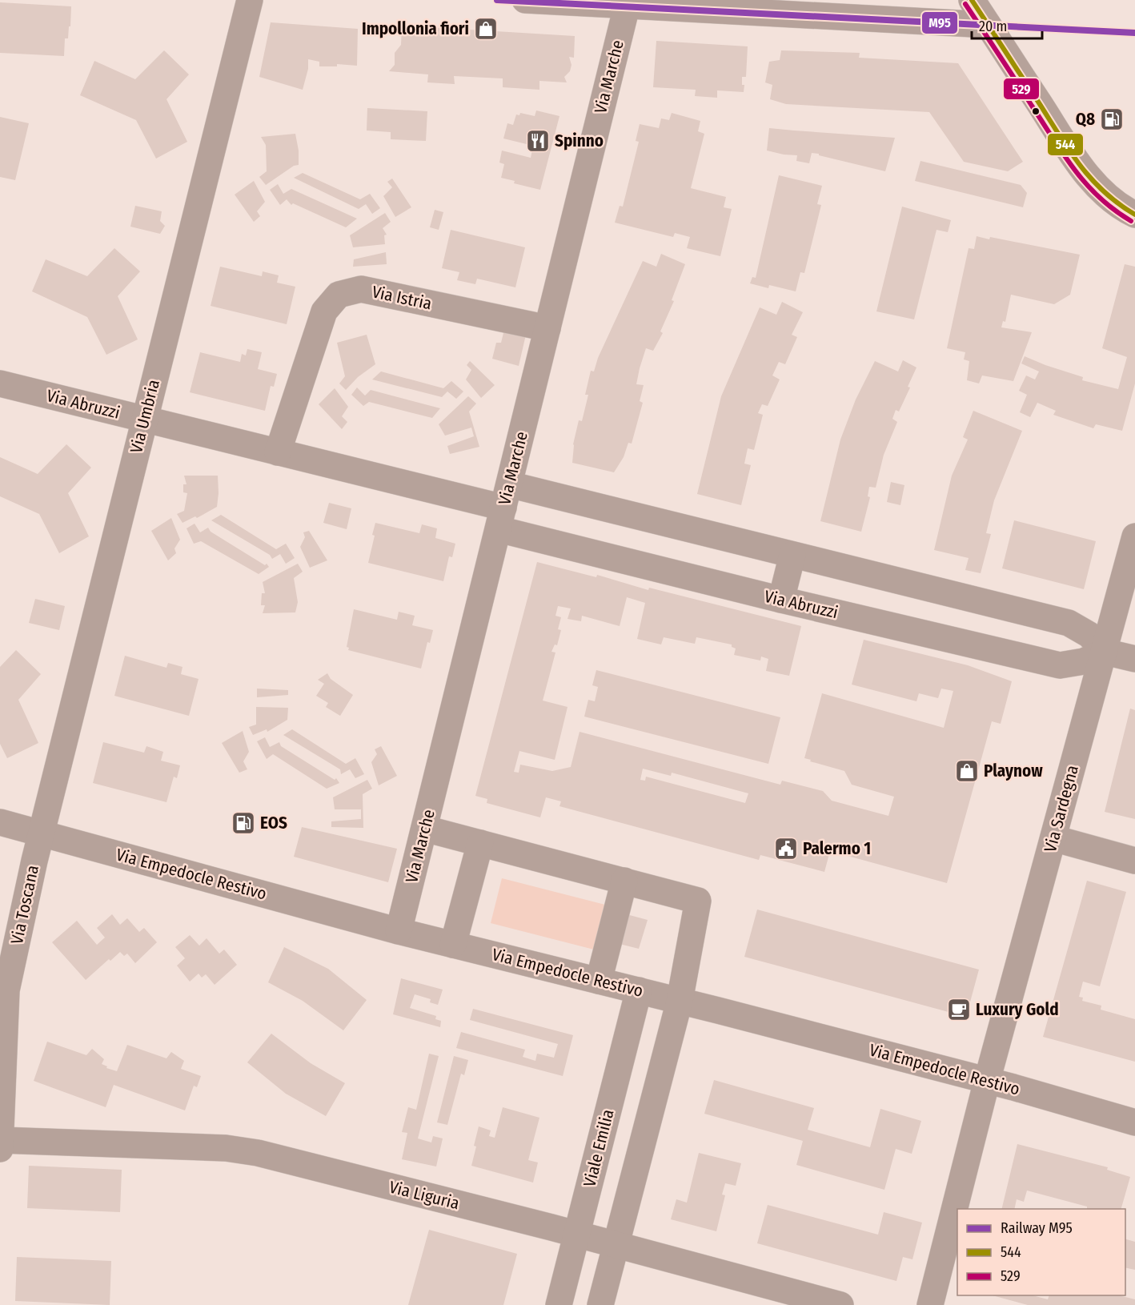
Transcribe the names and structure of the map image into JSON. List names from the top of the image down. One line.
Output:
{"streets":{"street":["Via Marche","Via Istria","Via Abruzzi","Via Umbria","Via Sardegna","Via Empedocle Restivo","Via Toscana","Viale Emilia","Via Liguria"]},"crossings":[["Via Marche","Via Istria"],["Via Marche","Via Abruzzi"],["Via Marche","Via Empedocle Restivo"],["Via Istria","Via Abruzzi"],["Via Abruzzi","Via Umbria"],["Via Abruzzi","Via Sardegna"],["Via Umbria","Via Empedocle Restivo"],["Via Umbria","Via Toscana"],["Via Sardegna","Via Empedocle Restivo"],["Via Empedocle Restivo","Via Toscana"],["Via Empedocle Restivo","Viale Emilia"],["Via Toscana","Via Liguria"],["Viale Emilia","Via Liguria"]],"places":{"shop":["Impollonia fiori","Playnow"],"fuel station":["Q8","EOS"],"restaurant":["Spinno"],"public building":["Palermo 1"],"cafe":["Luxury Gold"]},"lines":["rail line M95","transit line 544","transit line 529"],"legend":["Railway M95","544","529"],"scale_bar":"20 m"}
